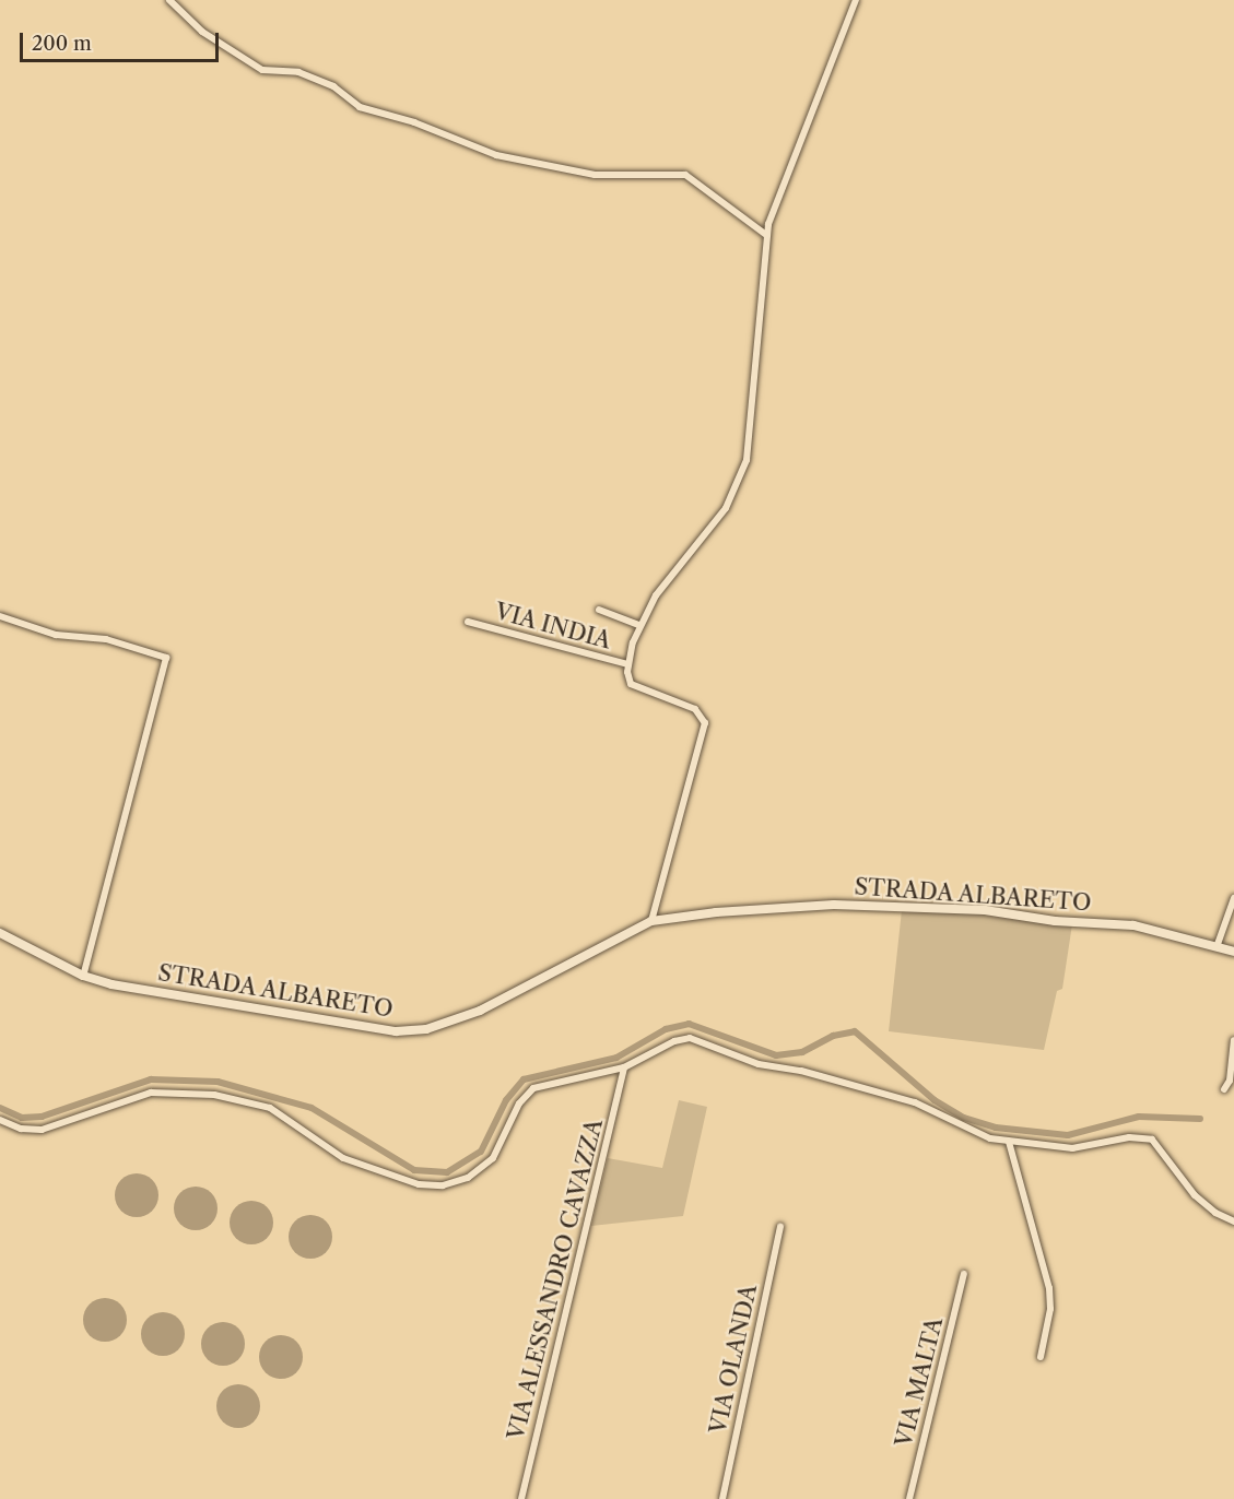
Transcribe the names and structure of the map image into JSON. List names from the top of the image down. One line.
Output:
{"streets":{"street":["VIA INDIA","STRADA ALBARETO","VIA ALESSANDRO CAVAZZA","VIA OLANDA","VIA MALTA"]},"scale_bar":"200 m"}
